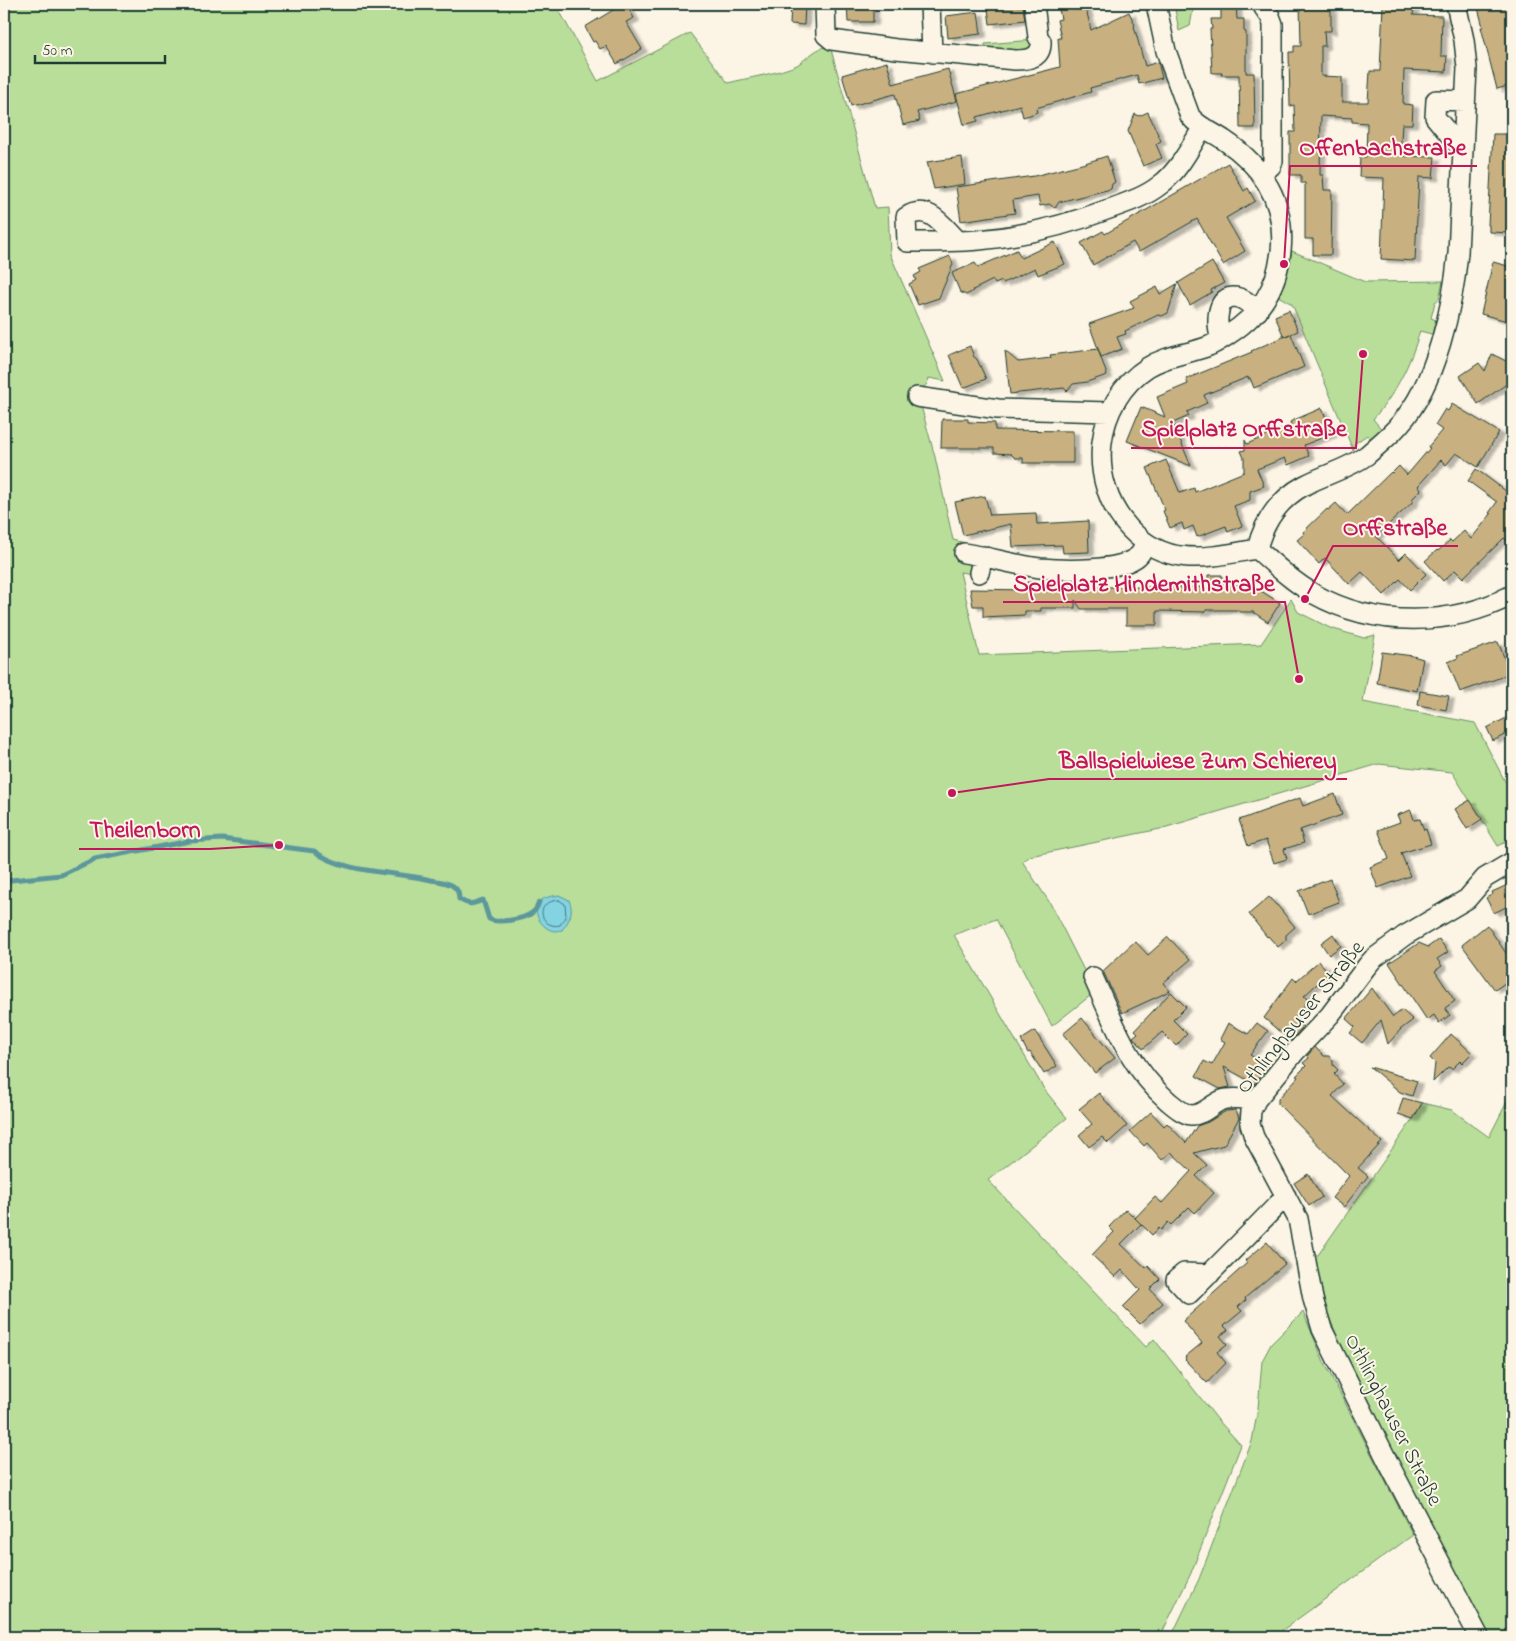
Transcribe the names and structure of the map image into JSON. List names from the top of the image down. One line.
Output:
{"streets":{"street":["Othlinghauser Straße"]},"places":["Offenbachstraße","Spielplatz Orffstraße","Orffstraße","Spielplatz Hindemithstraße","Ballspielwiese Zum Schierey","Theilenborn"],"scale_bar":"50 m"}
